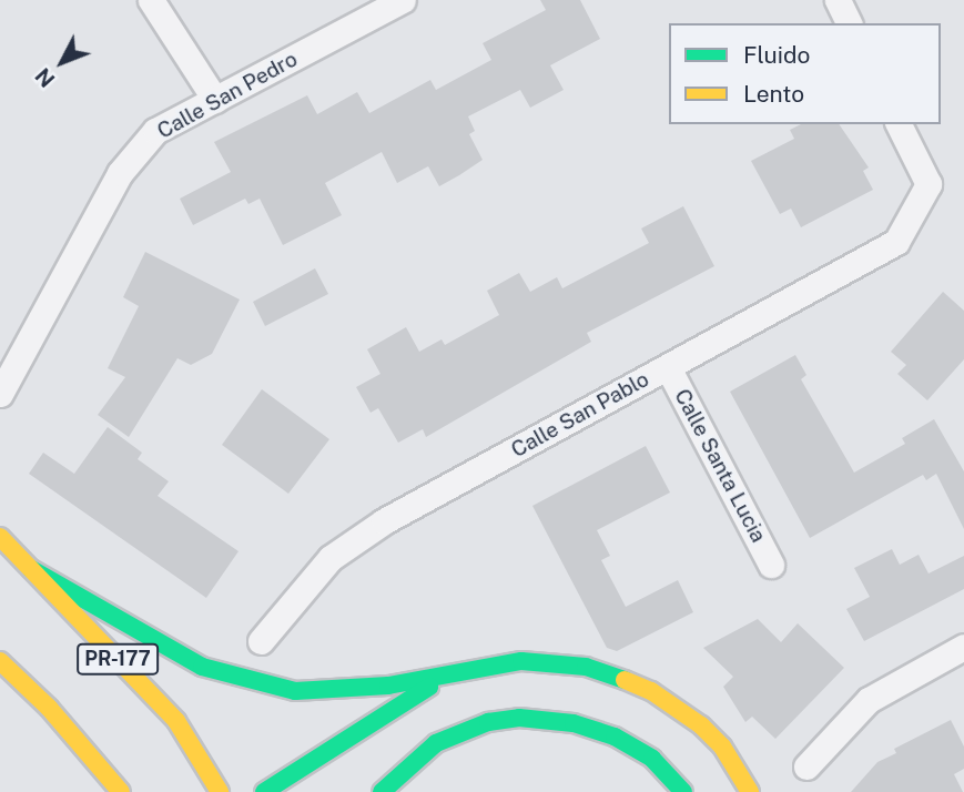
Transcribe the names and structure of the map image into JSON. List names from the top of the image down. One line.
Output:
{"streets":{"main road":["PR-177"],"street":["Calle San Pedro","Calle San Pablo","Calle Santa Lucia"]},"crossings":[["Calle San Pablo","Calle Santa Lucia"]],"legend":["Fluido","Lento"],"north":"bottom left"}
